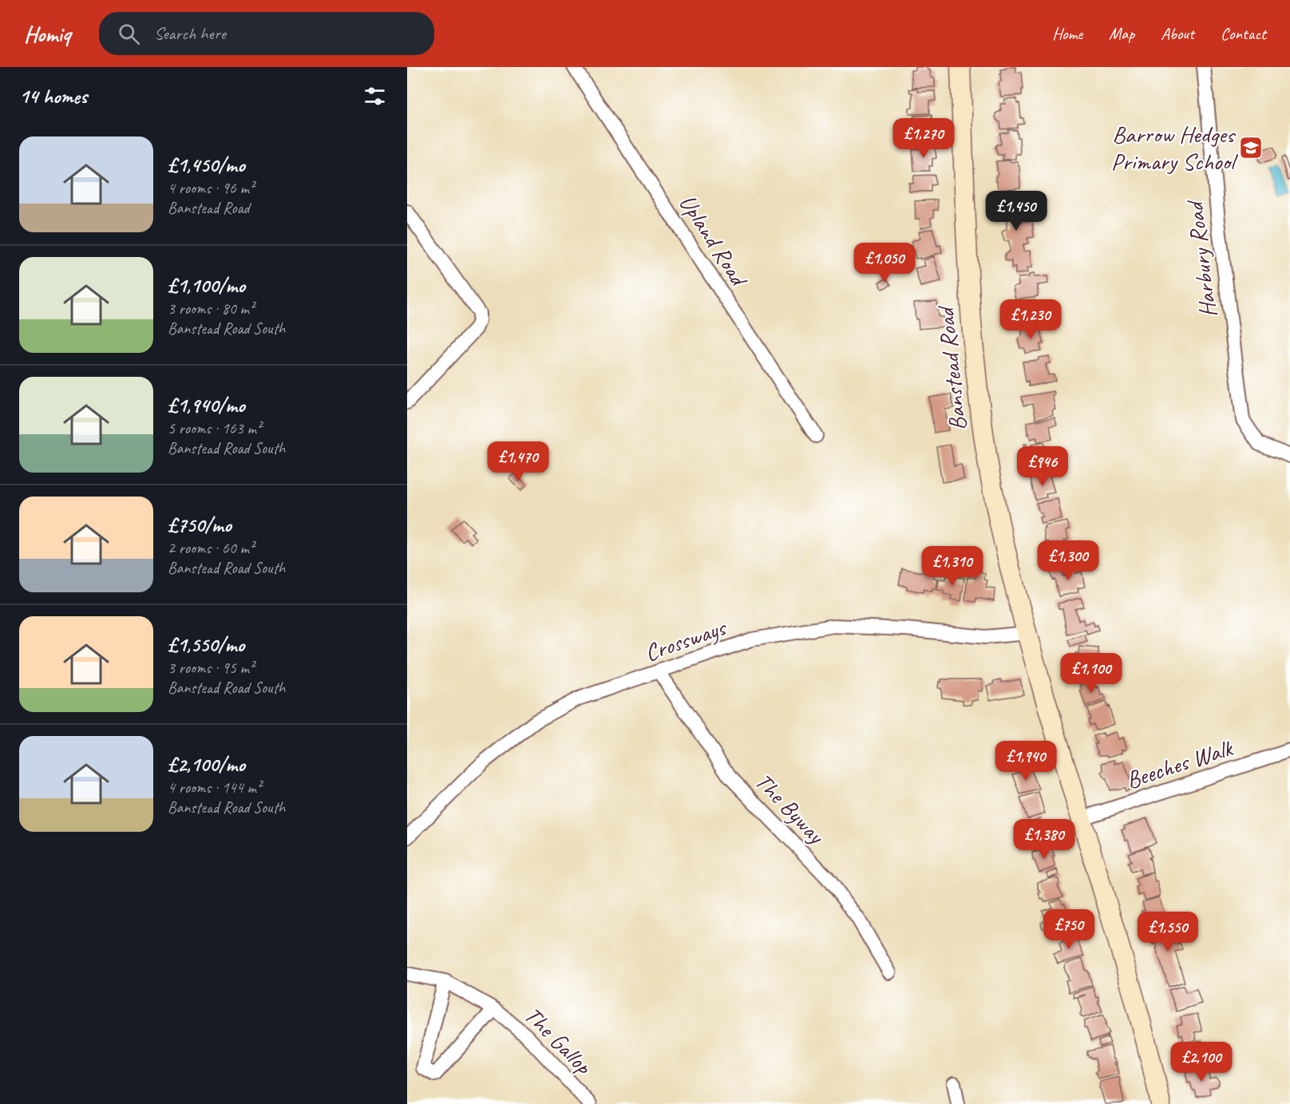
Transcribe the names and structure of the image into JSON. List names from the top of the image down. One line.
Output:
{"streets":{"street":["Upland Road","Harbury Road","Banstead Road","Crossways","Beeches Walk","The Byway","The Gallop"]},"crossings":[["Banstead Road","Crossways"],["Banstead Road","Beeches Walk"],["Crossways","The Byway"]],"places":{"school or university":["Barrow Hedges Primary School"]},"page":{"header":"Homiq","search":"Search here","nav":["Home","Map","About","Contact"],"heading":"14 homes","price":["£1,270","£1,450","£1,050","£1,230","£1,470","£946","£1,300","£1,310","£1,100","£1,940","£1,380","£750","£1,550","£2,100"],"list":[{"name":"£1,450/mo","note":"4 rooms · 96 m² · Banstead Road"},{"name":"£1,100/mo","note":"3 rooms · 80 m² · Banstead Road South"},{"name":"£1,940/mo","note":"5 rooms · 163 m² · Banstead Road South"},{"name":"£750/mo","note":"2 rooms · 60 m² · Banstead Road South"},{"name":"£1,550/mo","note":"3 rooms · 95 m² · Banstead Road South"},{"name":"£2,100/mo","note":"4 rooms · 144 m² · Banstead Road South"}]}}
